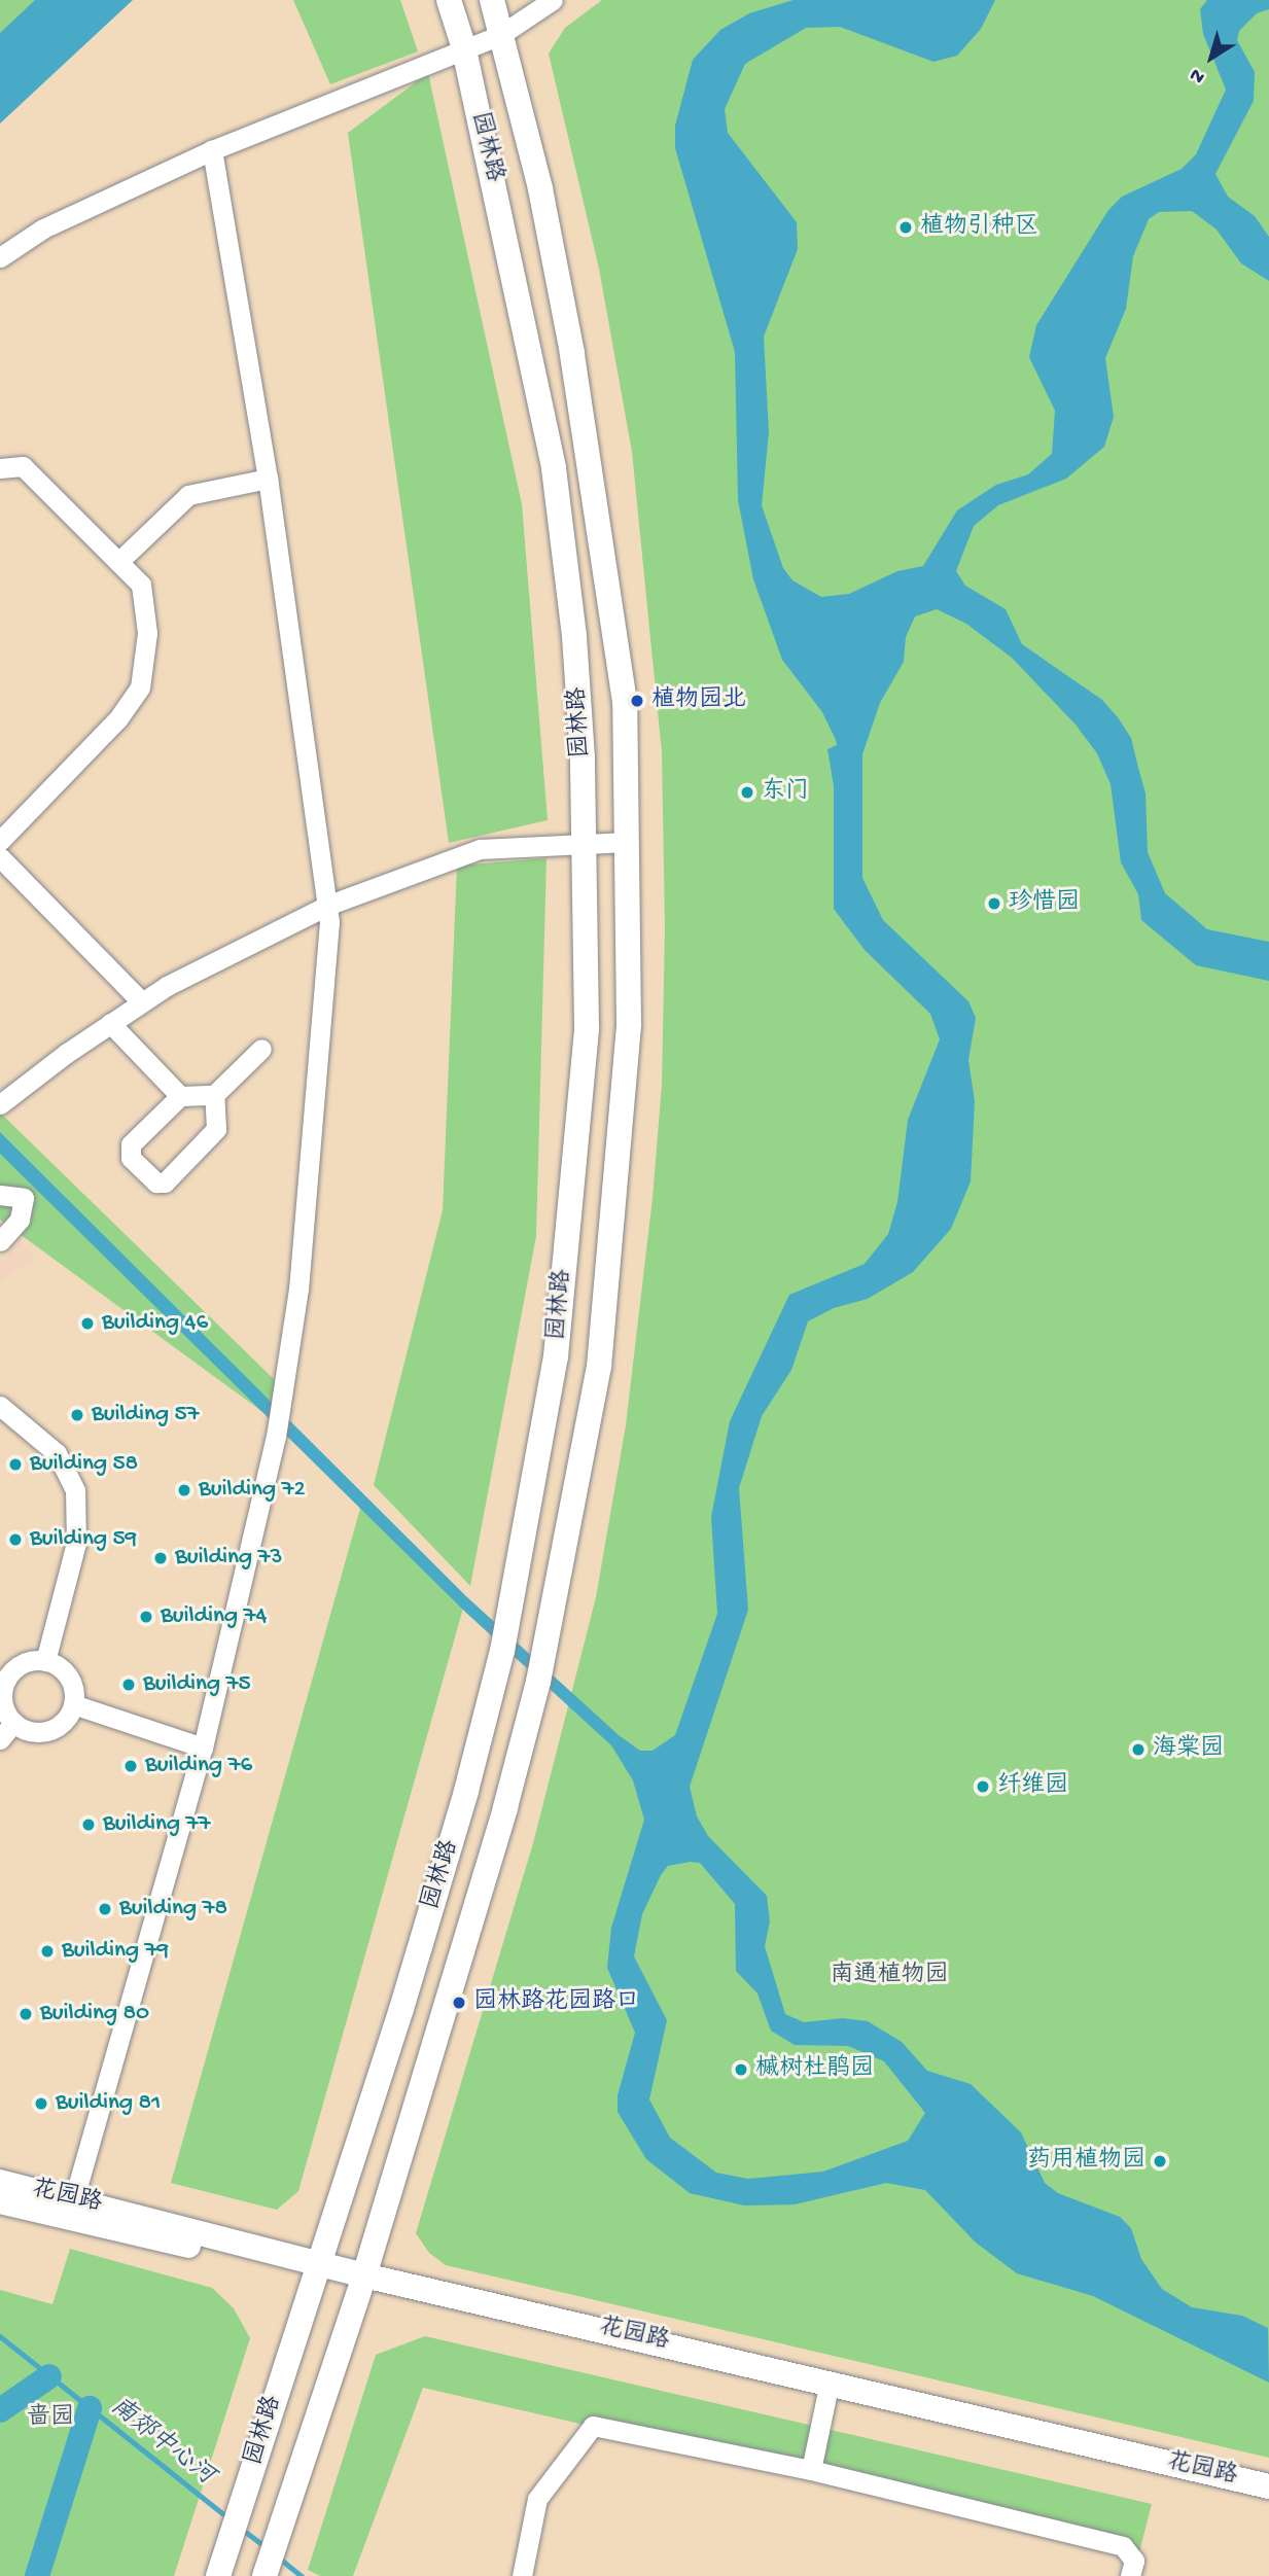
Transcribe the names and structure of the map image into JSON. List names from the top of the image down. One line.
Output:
{"streets":{"main road":["园林路","花园路"]},"crossings":[["园林路","花园路"]],"water":["南郊中心河"],"parks":["南通植物园","啬园"],"places":["植物引种区","植物园北","东门","珍惜园","Building 46","Building 57","Building 58","Building 72","Building 59","Building 73","Building 74","Building 75","海棠园","Building 76","纤维园","Building 77","Building 78","Building 79","园林路花园路口","Building 80","槭树杜鹃园","Building 81","药用植物园"],"north":"bottom left"}
